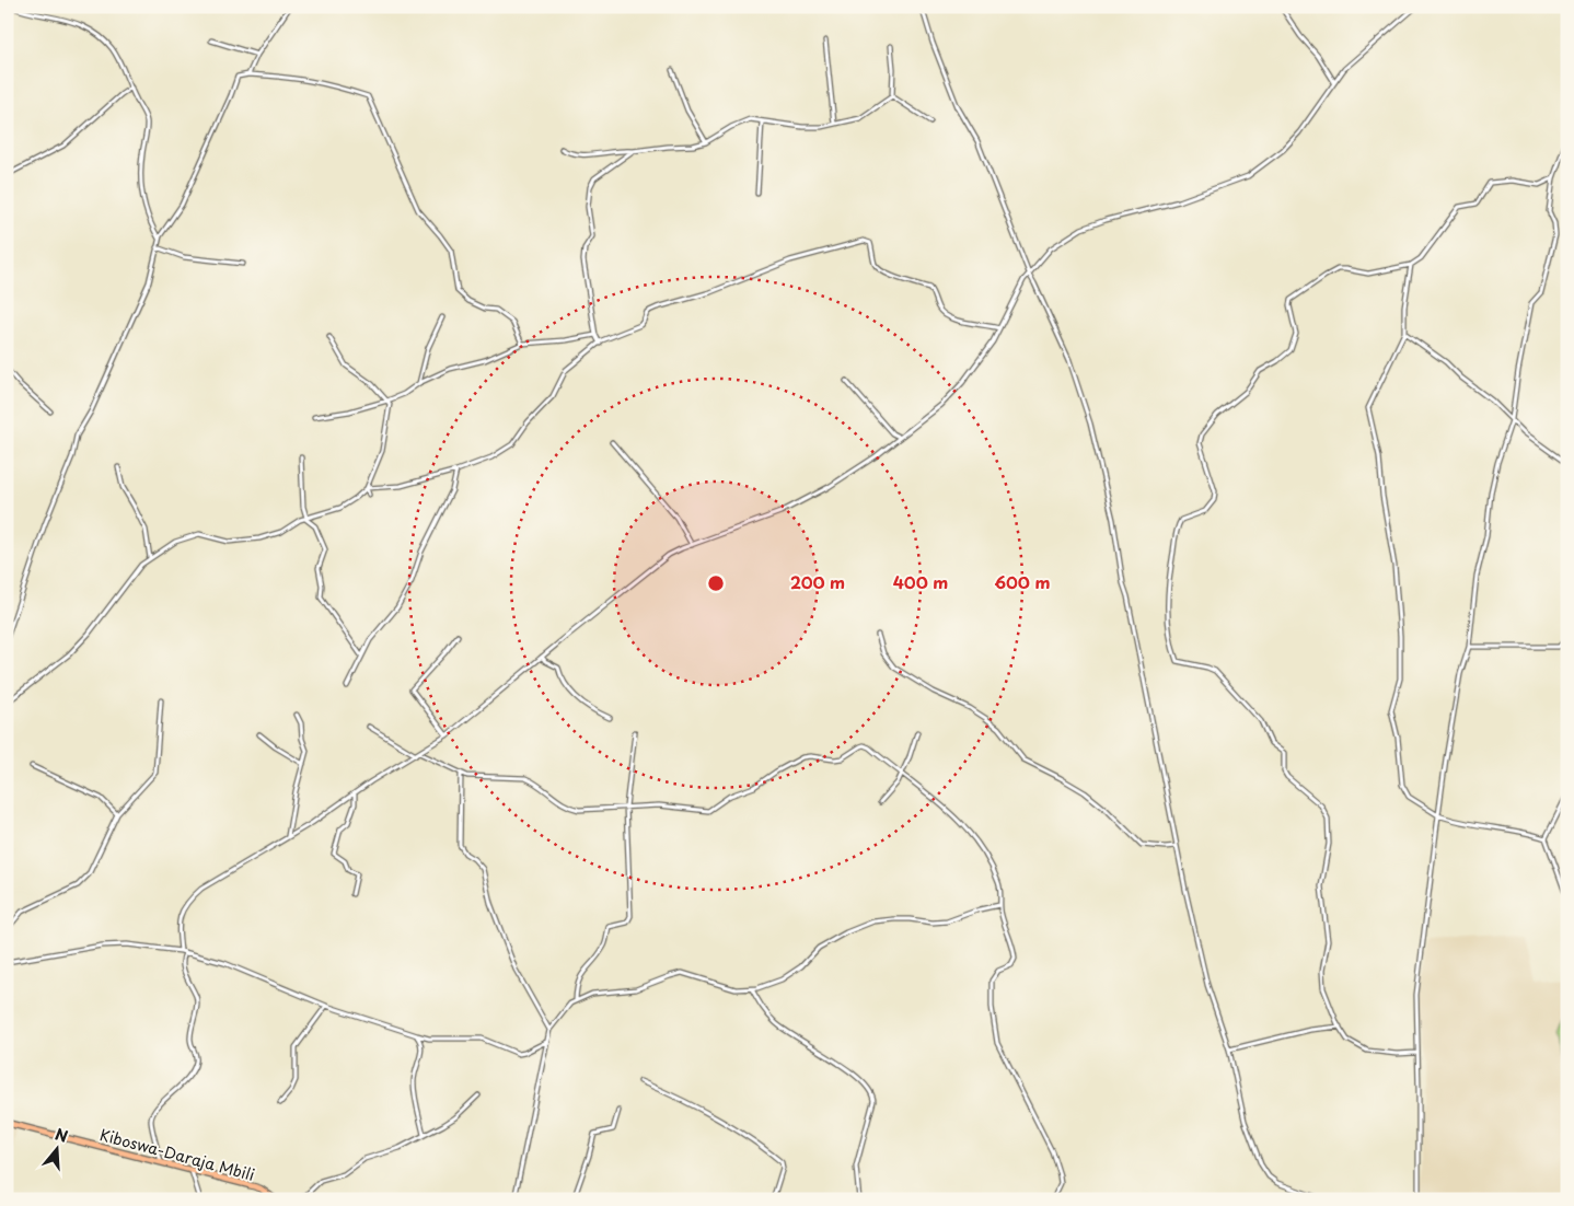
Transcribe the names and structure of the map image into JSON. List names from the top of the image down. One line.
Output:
{"streets":{"main road":["Kiboswa-Daraja Mbili"]},"north":"top","rings":["200 m","400 m","600 m"]}
